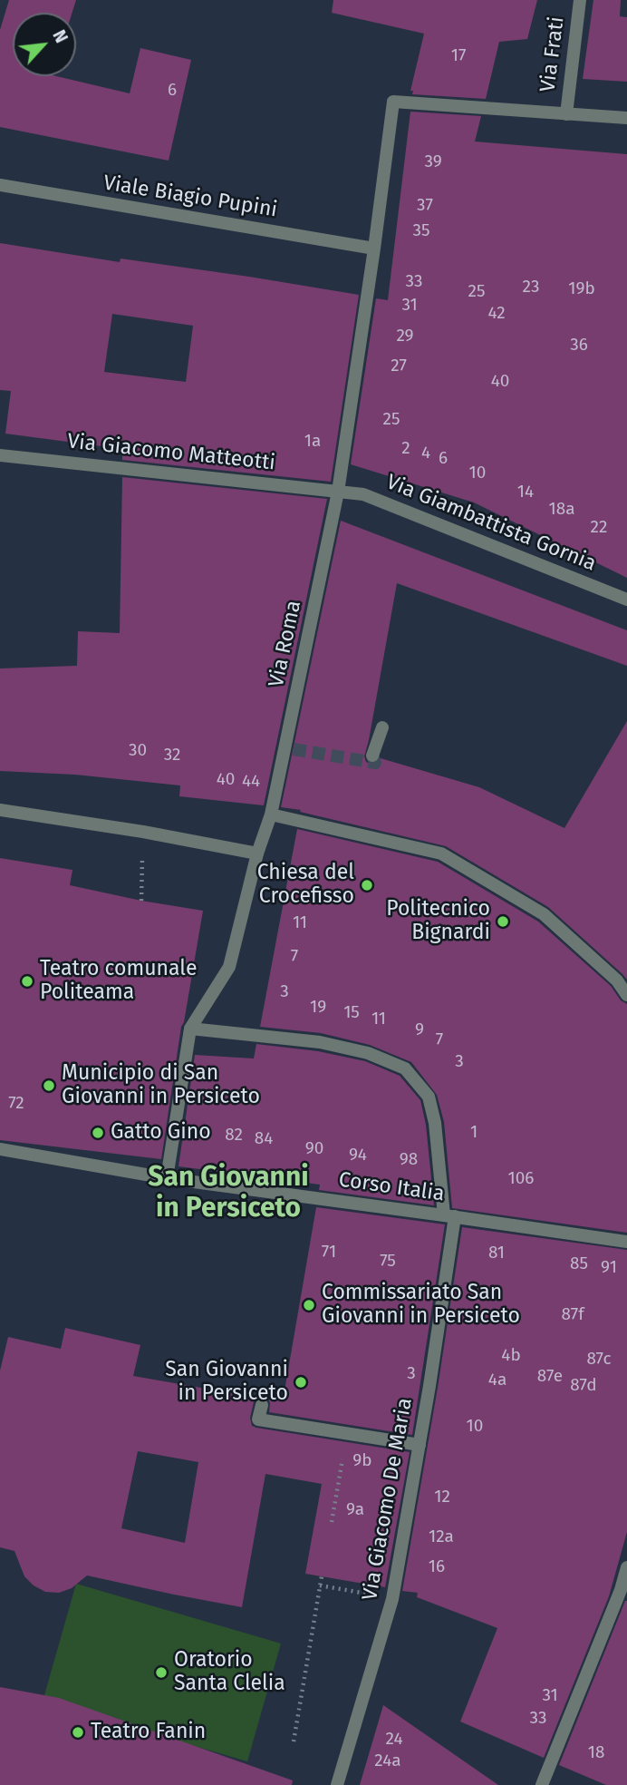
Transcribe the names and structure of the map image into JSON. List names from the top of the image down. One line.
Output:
{"streets":{"street":["Via Frati","Viale Biagio Pupini","Via Giacomo Matteotti","Via Giambattista Gornia","Via Roma","Corso Italia","Via Giacomo De Maria"]},"crossings":[["Via Frati","Via Roma"],["Viale Biagio Pupini","Via Roma"],["Via Giacomo Matteotti","Via Giambattista Gornia"],["Via Giacomo Matteotti","Via Roma"],["Via Giambattista Gornia","Via Roma"],["Via Roma","Corso Italia"],["Via Roma","Via Giacomo De Maria"],["Corso Italia","Via Giacomo De Maria"]],"districts":["San Giovanni in Persiceto"],"places":["Chiesa del Crocefisso","Politecnico Bignardi","Teatro comunale Politeama","Municipio di San Giovanni in Persiceto","Gatto Gino","Commissariato San Giovanni in Persiceto","San Giovanni in Persiceto","Oratorio Santa Clelia","Teatro Fanin"],"house_numbers":["17","6","39","37","35","33","23","19b","25","31","42","29","36","27","40","25","1a","2","4","6","10","14","18a","22","30","32","40","44","11","7","3","19","15","11","9","7","3","72","1","82","84","90","94","98","106","71","81","75","85","91","87f","4b","87c","3","87e","4a","87d","10","9b","12","9a","12a","16","31","33","24","18","24a"],"north":"top right"}
